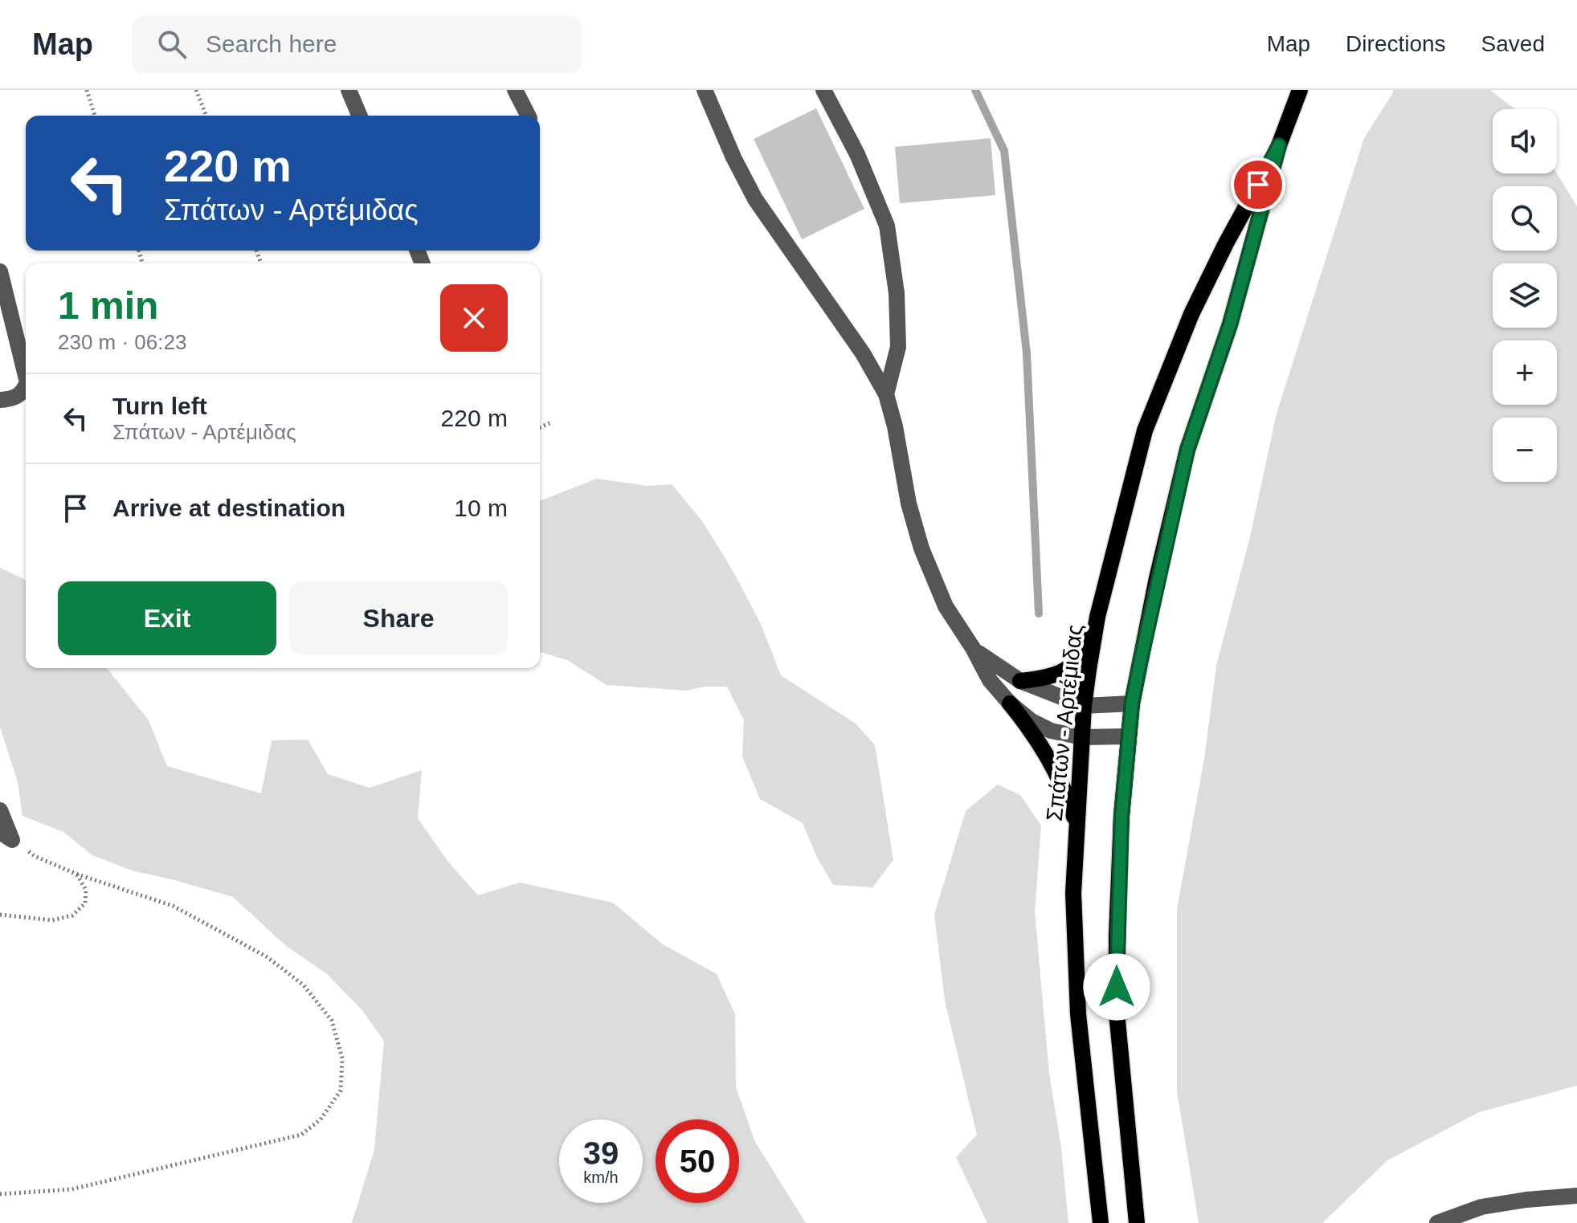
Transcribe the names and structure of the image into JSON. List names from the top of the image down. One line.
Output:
{"streets":{"main road":["Σπάτων - Αρτέμιδας"]},"page":{"header":"Map","search":"Search here","nav":["Map","Directions","Saved"],"map_buttons":["+","−"],"turn":["220 m","Σπάτων - Αρτέμιδας"],"heading":["1 min","230 m · 06:23"],"list":[{"name":"Turn left","note":"Σπάτων - Αρτέμιδας","value":"220 m"},{"name":"Arrive at destination","value":"10 m"}],"buttons":["Exit","Share"],"speed":"39 km/h","limit":"50"}}
